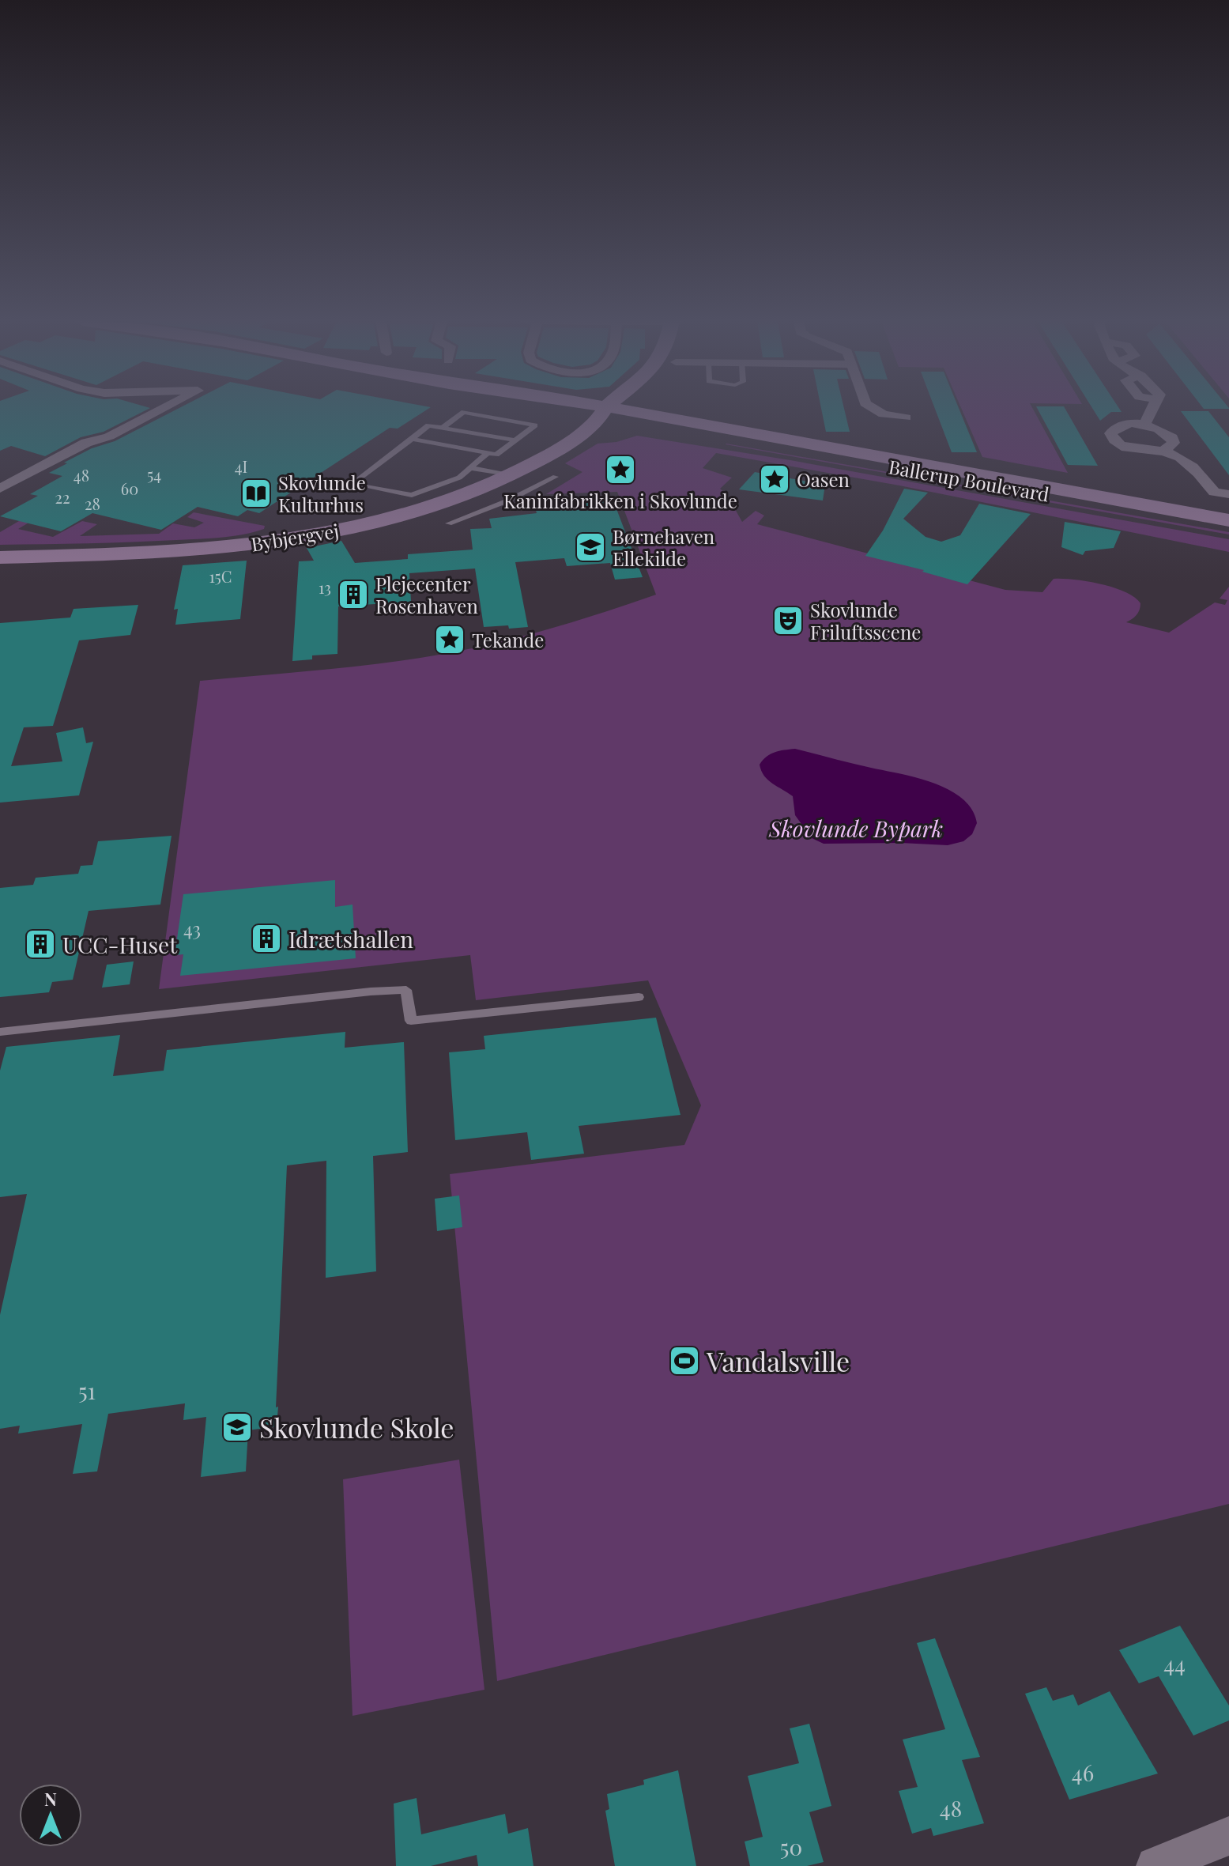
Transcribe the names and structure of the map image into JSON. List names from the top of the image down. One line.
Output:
{"streets":{"street":["Ballerup Boulevard","Bybjergvej"]},"crossings":[["Ballerup Boulevard","Bybjergvej"]],"parks":["Skovlunde Bypark"],"places":{"place":["Kaninfabrikken i Skovlunde","Oasen","Tekande"],"library":["Skovlunde Kulturhus"],"school or university":["Børnehaven Ellekilde","Skovlunde Skole"],"building":["Plejecenter Rosenhaven","Idrætshallen","UCC-Huset"],"theatre":["Skovlunde Friluftsscene"],"sports":["Vandalsville"]},"house_numbers":["4I","54","48","60","22","28","15C","13","43","51","44","46","48","50"],"north":"top"}
